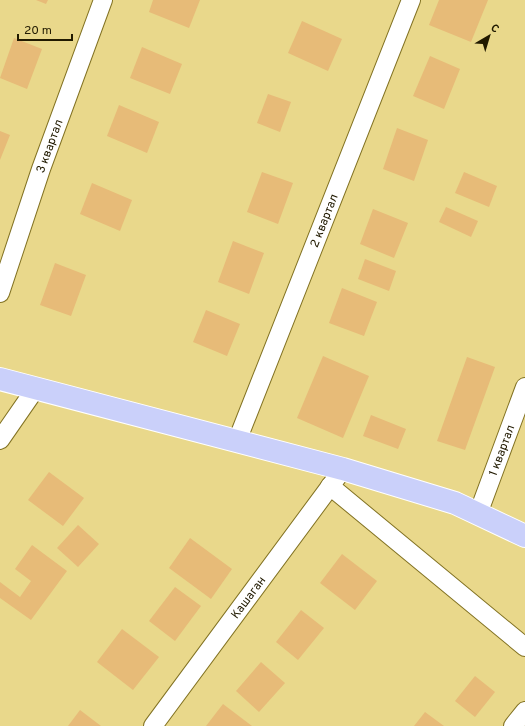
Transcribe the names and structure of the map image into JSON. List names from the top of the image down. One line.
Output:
{"streets":{"street":["3 квартал","2 квартал","1 квартал","Кашаган"]},"scale_bar":"20 m","north":"top right"}
